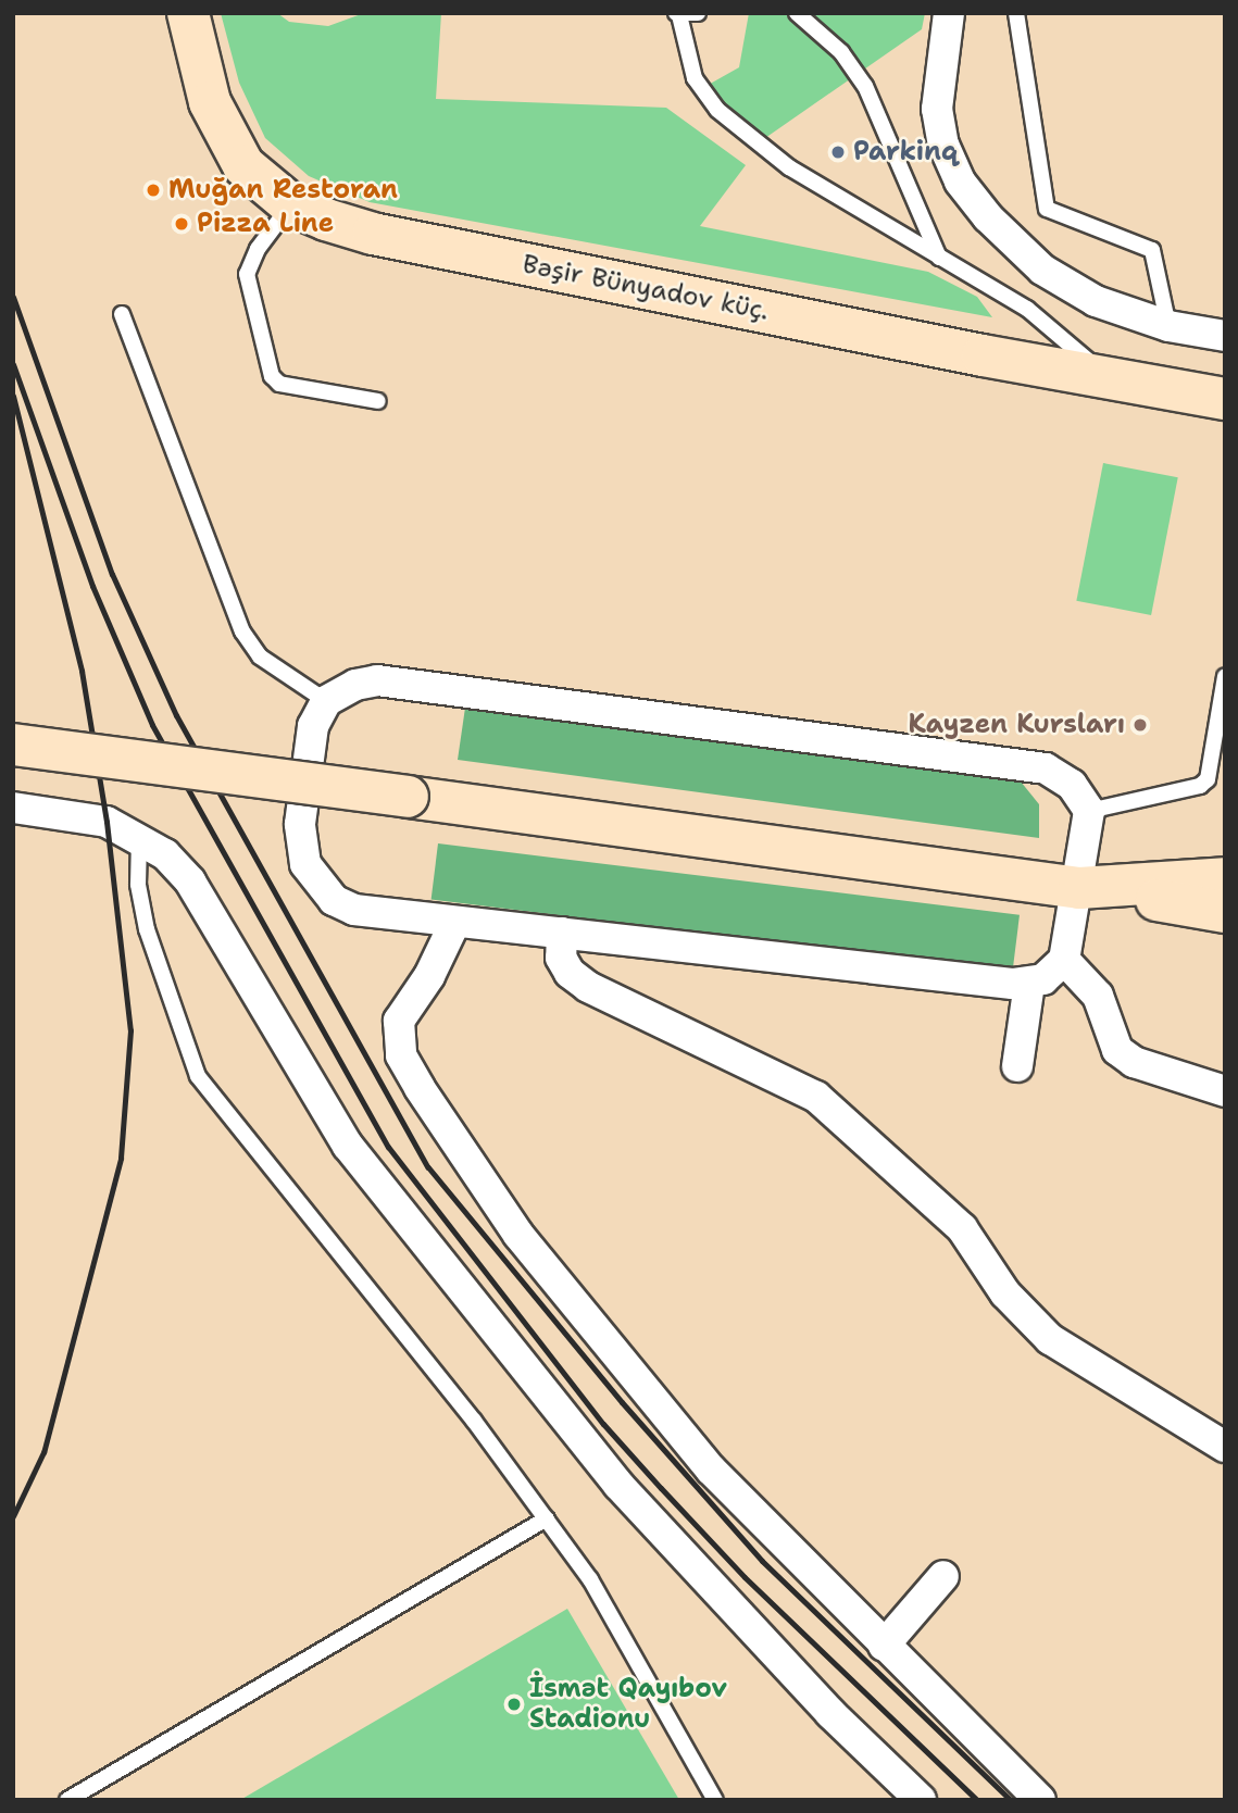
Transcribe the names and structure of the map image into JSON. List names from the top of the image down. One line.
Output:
{"streets":{"street":["Bəşir Bünyadov küç."]},"places":["Parkinq","Muğan Restoran","Pizza Line","Kayzen Kursları","İsmət Qayıbov Stadionu"]}
